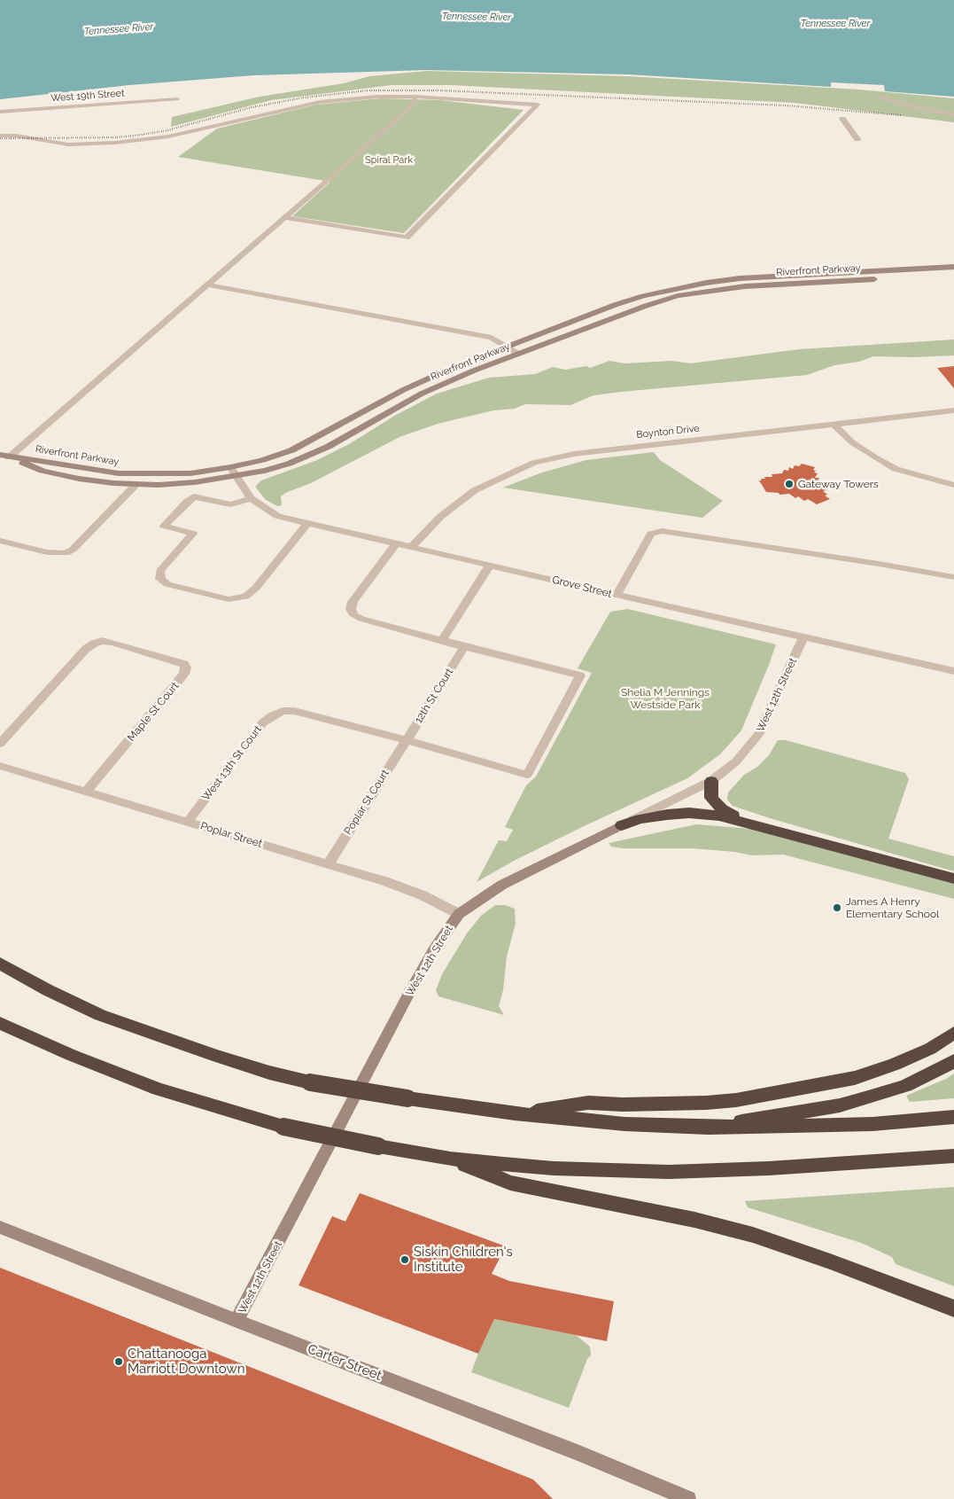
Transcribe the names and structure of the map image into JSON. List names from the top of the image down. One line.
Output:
{"streets":{"main road":["Riverfront Parkway","West 12th Street","Carter Street"],"street":["West 19th Street","Boynton Drive","Grove Street","12th St Court","Maple St Court","West 13th St Court","Poplar St Court","Poplar Street"]},"crossings":[["Riverfront Parkway","Grove Street"],["Boynton Drive","Grove Street"],["Grove Street","West 12th Street"],["West 12th Street","Poplar Street"],["West 12th Street","Carter Street"],["12th St Court","West 13th St Court"],["12th St Court","Poplar St Court"],["Maple St Court","Poplar Street"],["West 13th St Court","Poplar St Court"],["West 13th St Court","Poplar Street"],["Poplar St Court","Poplar Street"]],"water":["Tennessee River"],"parks":["Spiral Park","Shelia M Jennings Westside Park"],"places":["Gateway Towers","James A Henry Elementary School","Siskin Children's Institute","Chattanooga Marriott Downtown"]}
